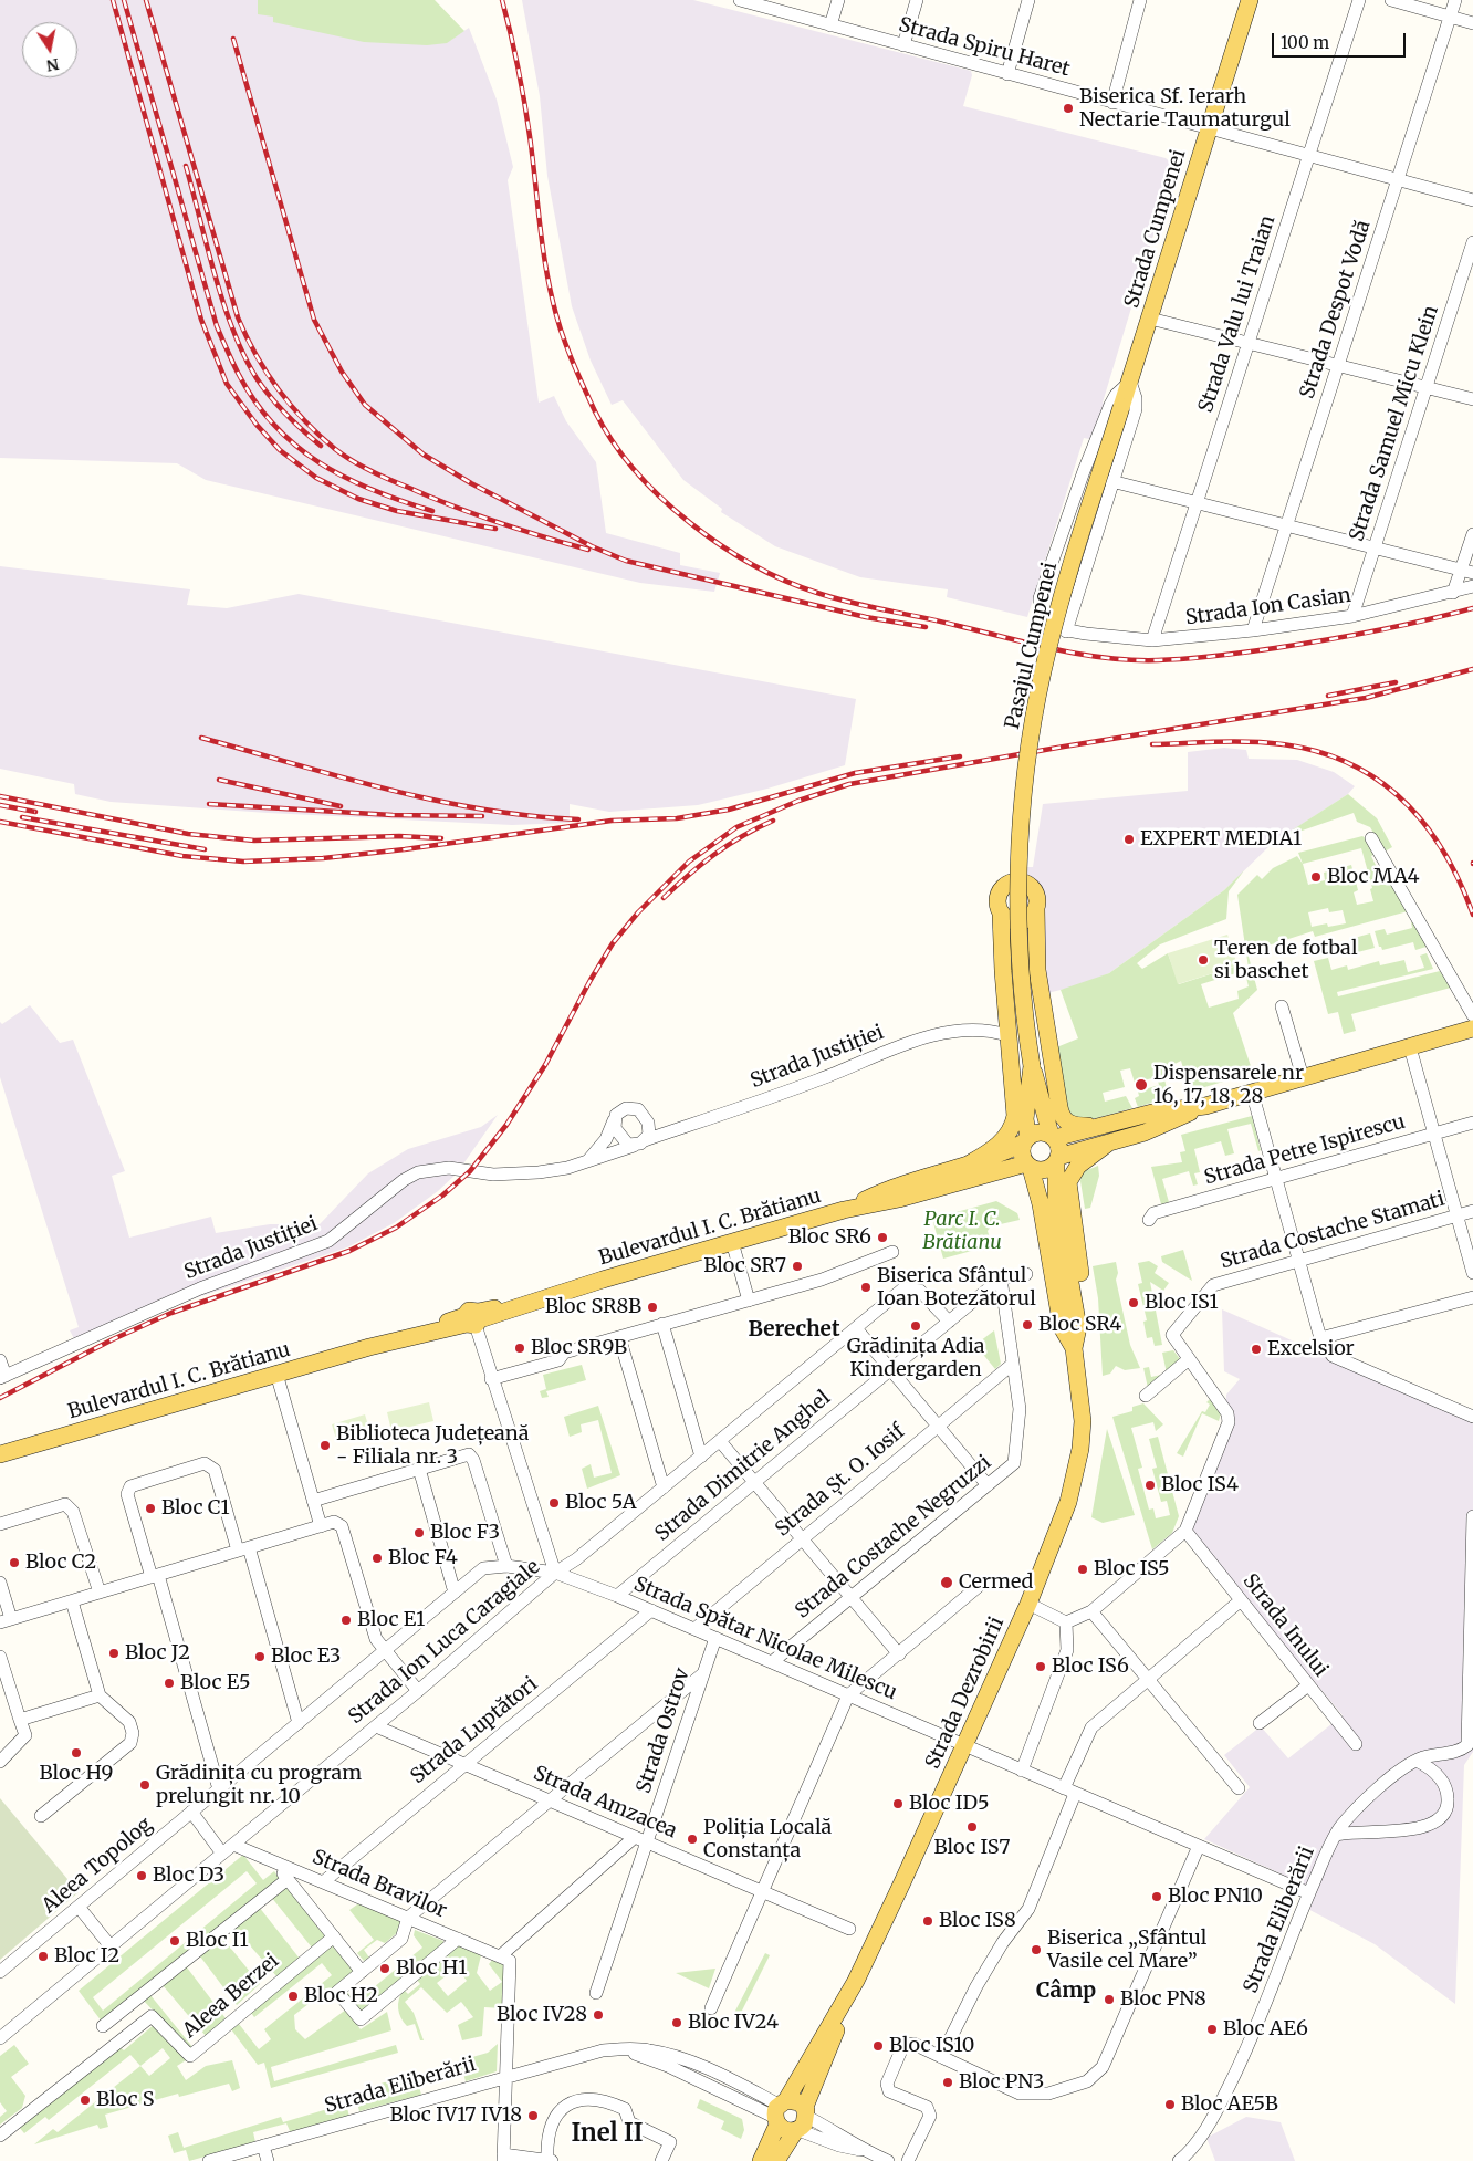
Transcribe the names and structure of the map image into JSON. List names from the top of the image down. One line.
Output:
{"streets":{"main road":["Strada Cumpenei","Pasajul Cumpenei","Bulevardul I. C. Brătianu","Strada Dezrobirii"],"street":["Strada Spiru Haret","Strada Despot Vodă","Strada Valu lui Traian","Strada Samuel Micu Klein","Strada Ion Casian","Strada Justiției","Strada Petre Ispirescu","Strada Costache Stamati","Strada Dimitrie Anghel","Strada Șt. O. Iosif","Strada Costache Negruzzi","Strada Inului","Strada Spătar Nicolae Milescu","Strada Ion Luca Caragiale","Strada Luptători","Strada Ostrov","Strada Amzacea","Aleea Topolog","Strada Bravilor","Strada Eliberării","Aleea Berzei"]},"crossings":[["Strada Spiru Haret","Strada Cumpenei"],["Strada Spiru Haret","Strada Despot Vodă"],["Strada Spiru Haret","Strada Valu lui Traian"],["Strada Cumpenei","Strada Ion Casian"],["Strada Cumpenei","Pasajul Cumpenei"],["Strada Despot Vodă","Strada Ion Casian"],["Strada Valu lui Traian","Strada Ion Casian"],["Strada Samuel Micu Klein","Strada Ion Casian"],["Bulevardul I. C. Brătianu","Strada Dezrobirii"],["Strada Dimitrie Anghel","Strada Spătar Nicolae Milescu"],["Strada Dimitrie Anghel","Strada Ion Luca Caragiale"],["Strada Șt. O. Iosif","Strada Costache Negruzzi"],["Strada Șt. O. Iosif","Strada Spătar Nicolae Milescu"],["Strada Costache Negruzzi","Strada Spătar Nicolae Milescu"],["Strada Spătar Nicolae Milescu","Strada Ion Luca Caragiale"],["Strada Spătar Nicolae Milescu","Strada Dezrobirii"],["Strada Spătar Nicolae Milescu","Strada Luptători"],["Strada Spătar Nicolae Milescu","Strada Ostrov"],["Strada Spătar Nicolae Milescu","Aleea Topolog"],["Strada Spătar Nicolae Milescu","Strada Eliberării"],["Strada Ion Luca Caragiale","Strada Amzacea"],["Strada Ion Luca Caragiale","Aleea Topolog"],["Strada Ion Luca Caragiale","Strada Bravilor"],["Strada Dezrobirii","Strada Eliberării"],["Strada Luptători","Strada Amzacea"],["Strada Luptători","Strada Bravilor"],["Strada Ostrov","Strada Amzacea"]],"districts":["Berechet","Câmp","Inel II"],"parks":["Parc I. C. Brătianu"],"places":["Biserica Sf. Ierarh Nectarie Taumaturgul","EXPERT MEDIA1","Bloc MA4","Teren de fotbal si baschet","Dispensarele nr 16, 17, 18, 28","Bloc SR6","Bloc SR7","Biserica Sfântul Ioan Botezătorul","Bloc IS1","Bloc SR8B","Bloc SR4","Grădinița Adia Kindergarden","Bloc SR9B","Excelsior","Biblioteca Județeană - Filiala nr. 3","Bloc IS4","Bloc 5A","Bloc C1","Bloc F3","Bloc F4","Bloc C2","Bloc IS5","Cermed","Bloc E1","Bloc J2","Bloc E3","Bloc IS6","Bloc E5","Bloc H9","Grădinița cu program prelungit nr. 10","Bloc ID5","Bloc IS7","Poliția Locală Constanța","Bloc D3","Bloc PN10","Bloc IS8","Bloc I1","Biserica „Sfântul Vasile cel Mare”","Bloc I2","Bloc H1","Bloc H2","Bloc PN8","Bloc IV28","Bloc IV24","Bloc AE6","Bloc IS10","Bloc PN3","Bloc S","Bloc AE5B","Bloc IV17 IV18"],"scale_bar":"100 m","north":"bottom"}
